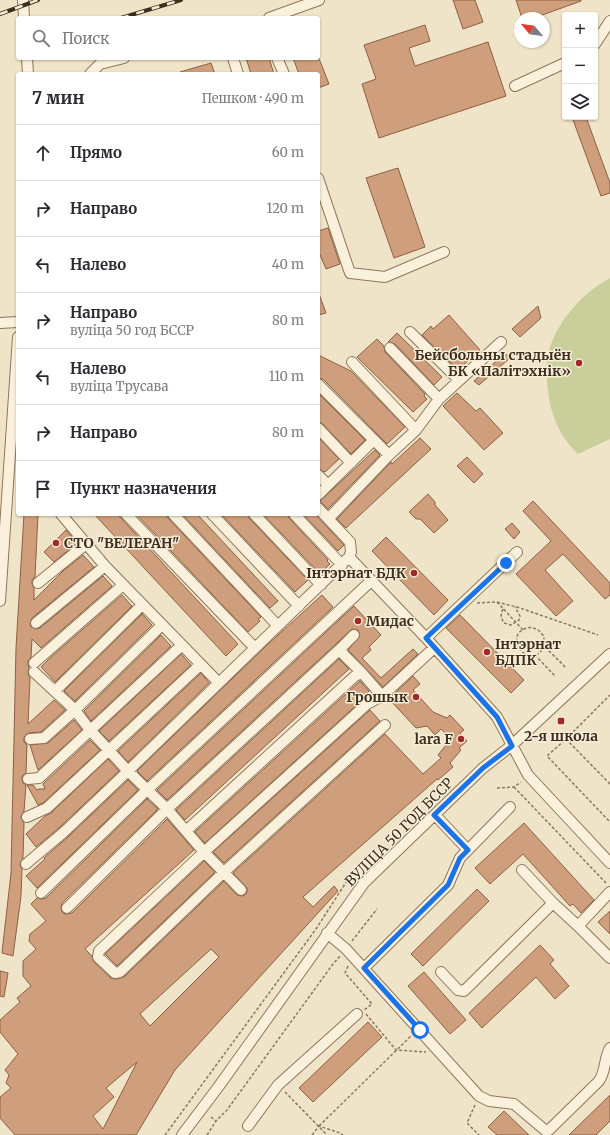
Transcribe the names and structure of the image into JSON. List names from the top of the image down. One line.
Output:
{"streets":{"street":["ВУЛІЦА 50 ГОД БССР"]},"places":{"other":["Бейсбольны стадыён БК «Палітэхнік»","СТО \"ВЕЛЕРАН\"","Інтэрнат БДК","Мидас","Інтэрнат БДПК","Грошык","lara F"],"transit":["2-я школа"]},"north":"top left","page":{"map_buttons":["+","−"],"search":"Поиск","heading":["7 мин","Пешком · 490 m"],"list":[["Прямо","60 m"],["Направо","120 m"],["Налево","40 m"],["Направо","вуліца 50 год БССР","80 m"],["Налево","вуліца Трусава","110 m"],["Направо","80 m"],"Пункт назначения"]}}
